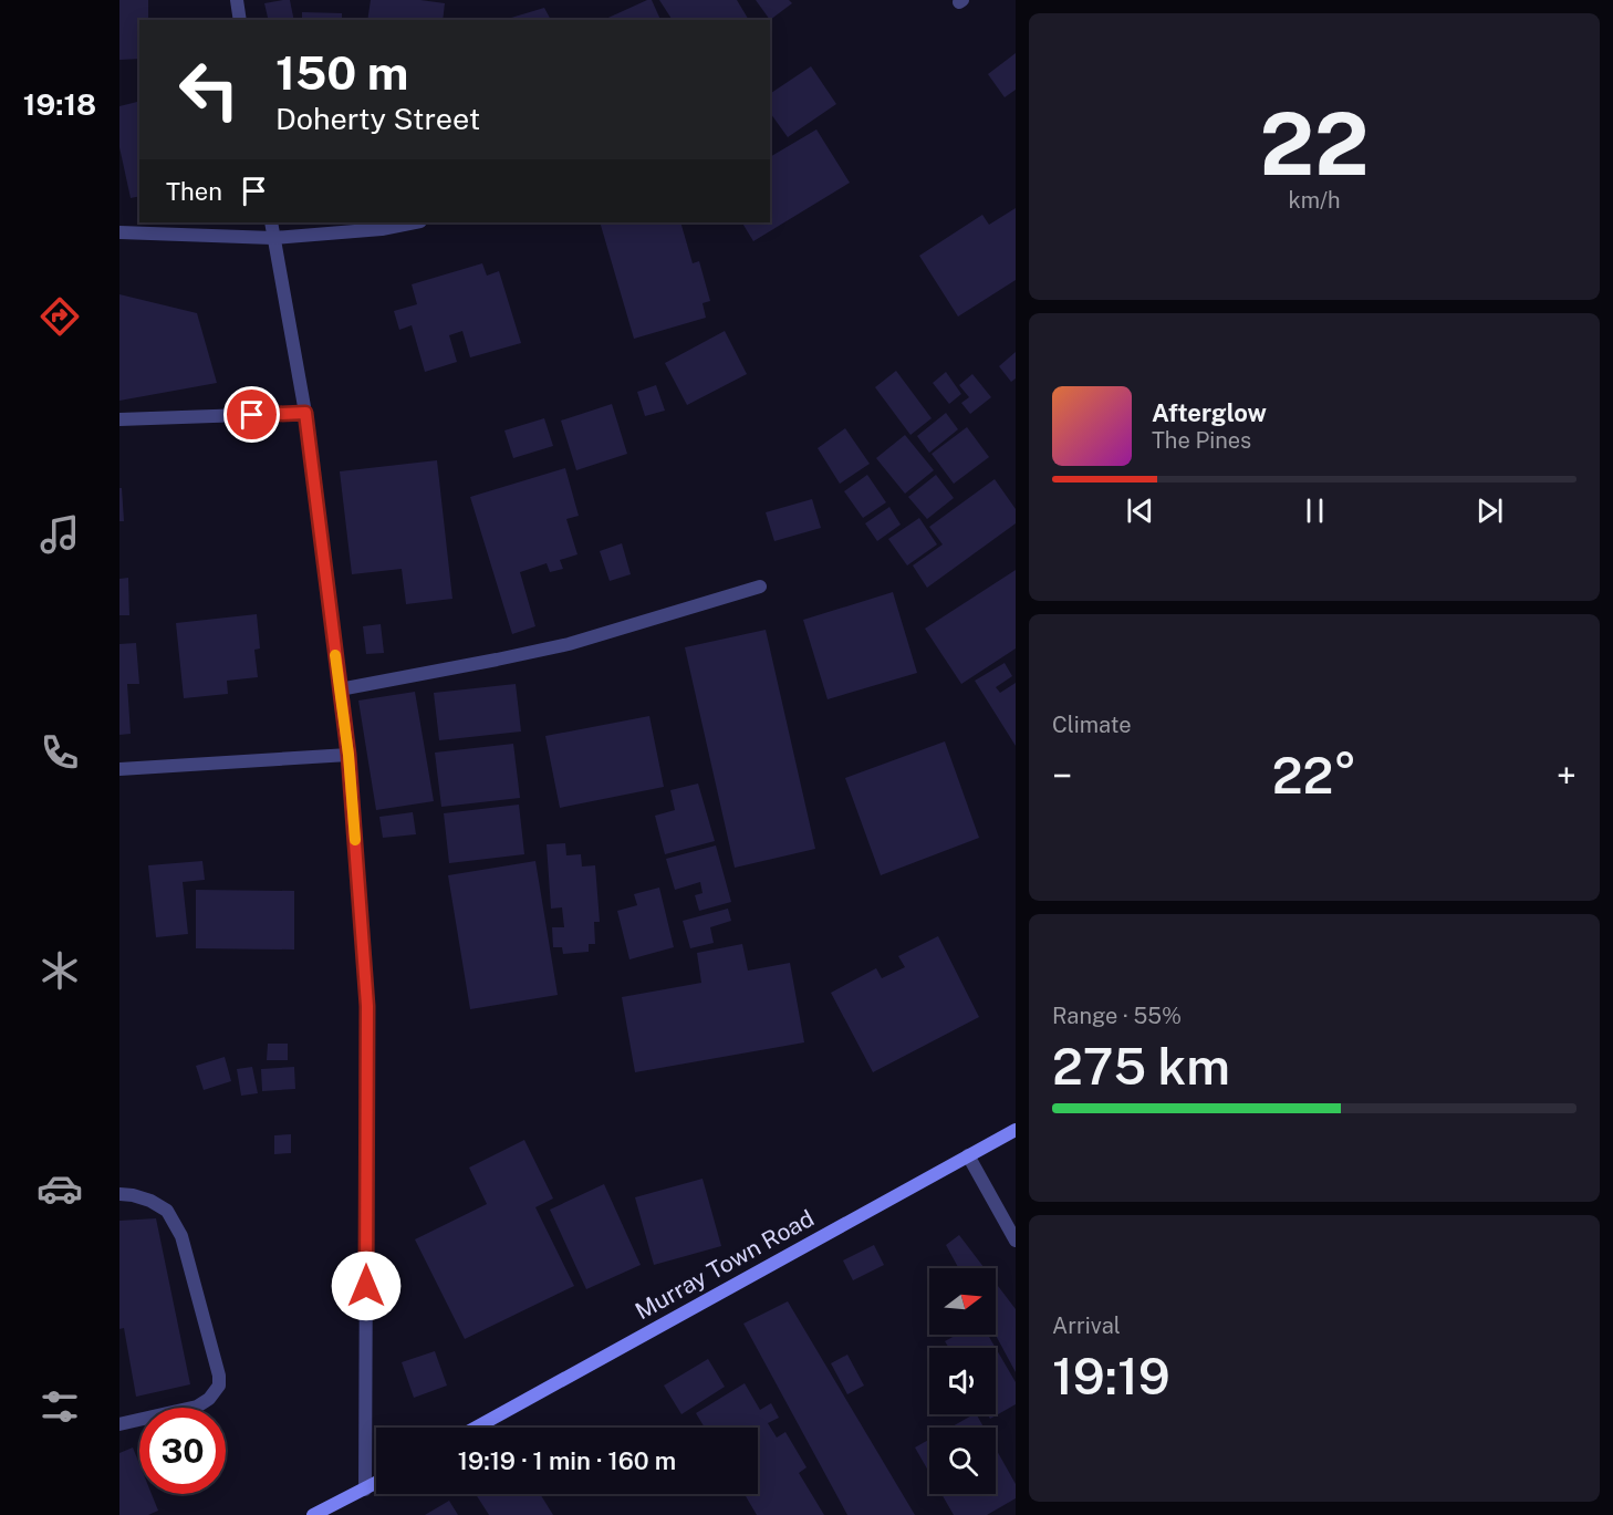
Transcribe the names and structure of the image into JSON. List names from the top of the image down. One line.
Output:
{"streets":{"street":["Murray Town Road"]},"north":"right","page":{"tabs":"19:18","tile":[["22","km/h"],"Climate",["Range · 55%","275 km"],["Arrival","19:19"]],"turn":["150 m","Doherty Street"],"then":"Then","song":["Afterglow","The Pines"],"heat":["−","22°","+"],"limit":"30","trip":"19:19 · 1 min · 160 m"}}
